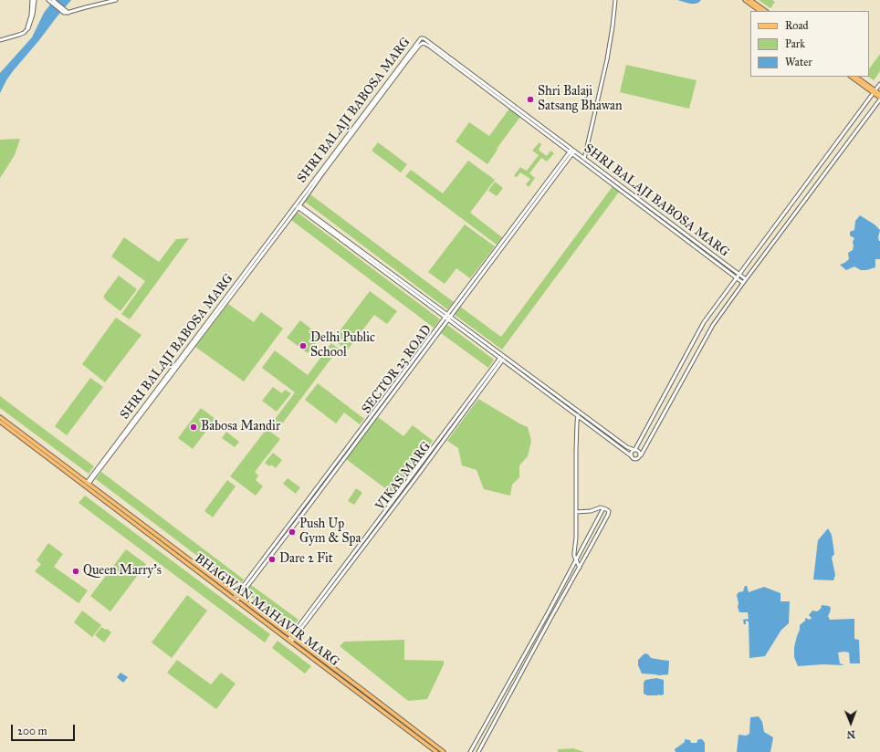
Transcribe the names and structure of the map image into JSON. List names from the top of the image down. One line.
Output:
{"streets":{"main road":["BHAGWAN MAHAVIR MARG"],"street":["SHRI BALAJI BABOSA MARG","SECTOR 23 ROAD","VIKAS MARG"]},"crossings":[["SHRI BALAJI BABOSA MARG","SECTOR 23 ROAD"],["SHRI BALAJI BABOSA MARG","BHAGWAN MAHAVIR MARG"],["SECTOR 23 ROAD","BHAGWAN MAHAVIR MARG"],["VIKAS MARG","BHAGWAN MAHAVIR MARG"]],"places":["Shri Balaji Satsang Bhawan","Delhi Public School","Babosa Mandir","Push Up Gym & Spa","Dare 2 Fit","Queen Marry's"],"legend":["Road","Park","Water"],"scale_bar":"200 m","north":"bottom"}
